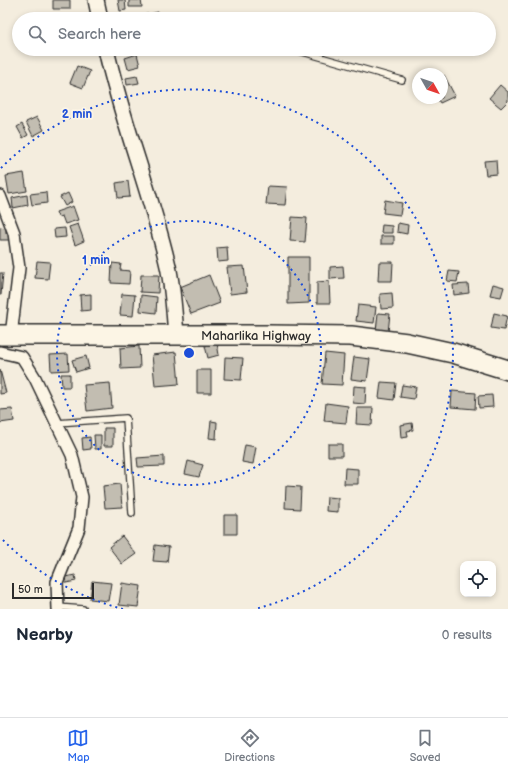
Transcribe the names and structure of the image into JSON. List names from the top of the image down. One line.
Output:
{"streets":{"highway":["Maharlika Highway"]},"scale_bar":"50 m","north":"bottom right","page":{"search":"Search here","scale":"50 m","heading":["Nearby","0 results"],"nav":["Map","Directions","Saved"]},"rings":["2 min","1 min"]}
